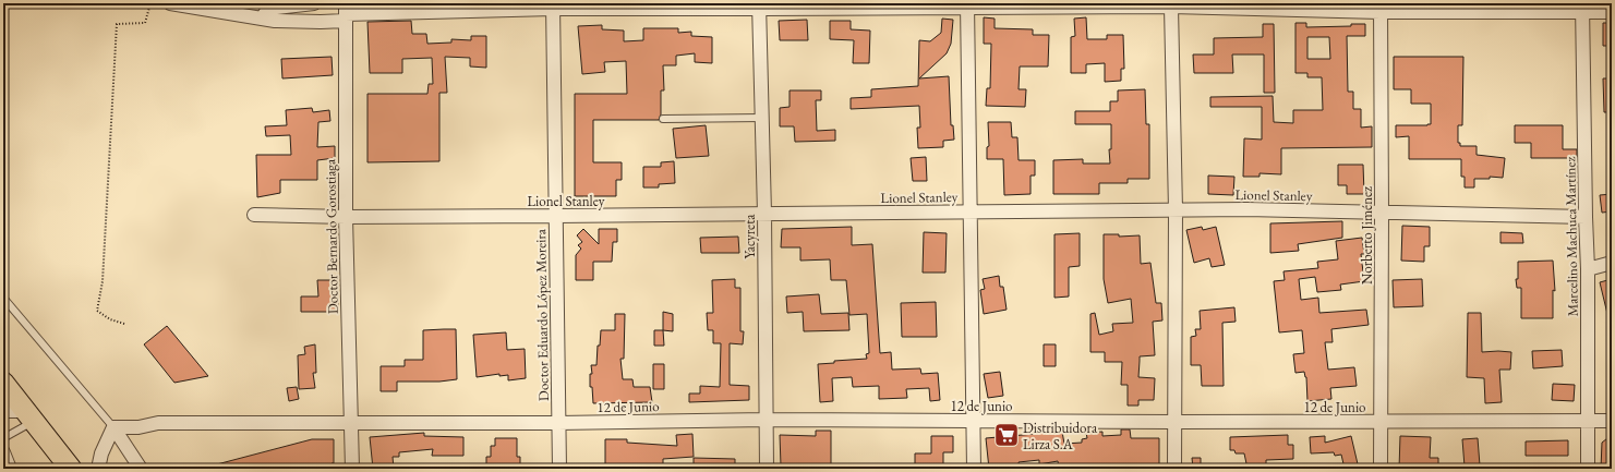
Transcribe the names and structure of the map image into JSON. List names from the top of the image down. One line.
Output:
{"streets":{"street":["Lionel Stanley","Norberto Jiménez","Doctor Bernardo Gorostiaga","Yacyreta","Marcelino Machuca Martínez","Doctor Eduardo López Moreira","12 de Junio"]},"crossings":[["Lionel Stanley","Norberto Jiménez"],["Lionel Stanley","Doctor Bernardo Gorostiaga"],["Lionel Stanley","Yacyreta"],["Lionel Stanley","Marcelino Machuca Martínez"],["Lionel Stanley","Doctor Eduardo López Moreira"],["Norberto Jiménez","12 de Junio"],["Doctor Bernardo Gorostiaga","12 de Junio"],["Yacyreta","12 de Junio"],["Marcelino Machuca Martínez","12 de Junio"],["Doctor Eduardo López Moreira","12 de Junio"]],"places":{"supermarket":["Distribuidora Lirza S.A"]}}
